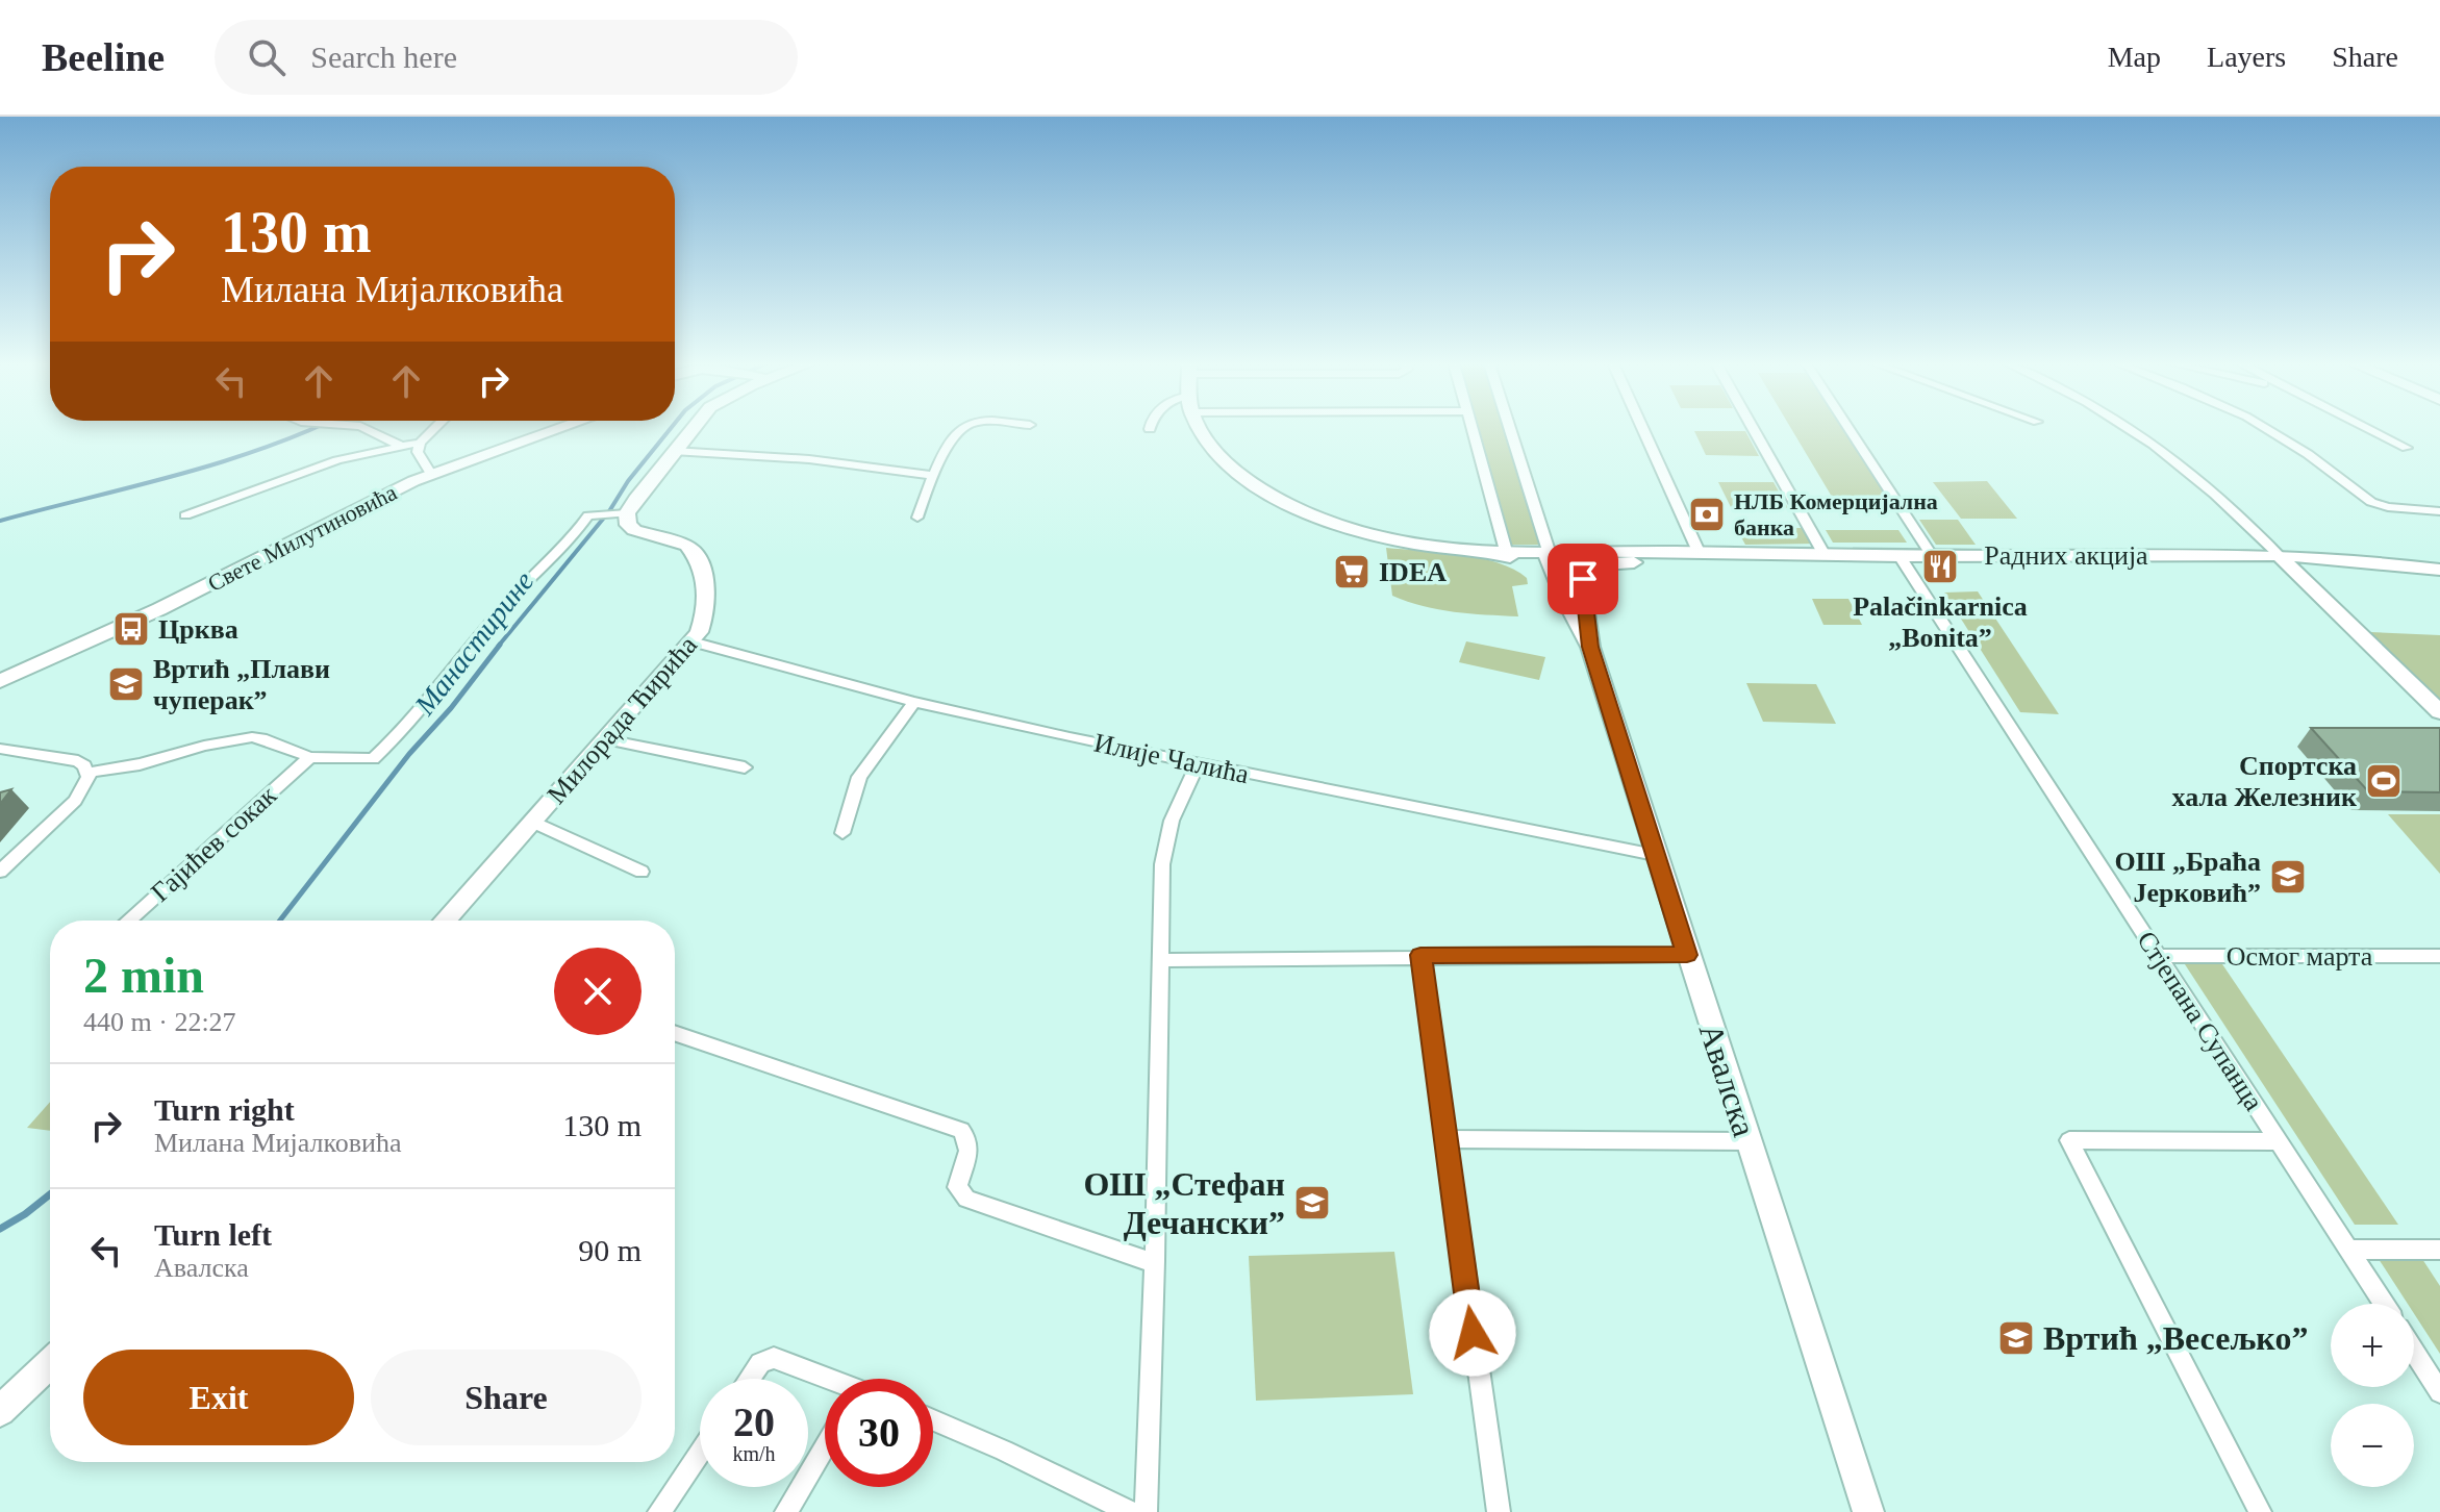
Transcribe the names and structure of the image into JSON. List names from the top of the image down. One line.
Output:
{"streets":{"main road":["Свете Милутиновића","Радних акција","Милорада Ћирића","Авалска"],"street":["Илије Чалића","Гајићев сокак","Осмог марта","Стјепана Супанца"]},"crossings":[["Радних акција","Стјепана Супанца"],["Радних акција","Авалска"],["Милорада Ћирића","Илије Чалића"],["Милорада Ћирића","Гајићев сокак"],["Илије Чалића","Авалска"],["Осмог марта","Стјепана Супанца"]],"water":["Манастирине"],"places":{"bank":["НЛБ Комерцијална банка"],"restaurant":["Palačinkarnica „Bonita”"],"supermarket":["IDEA"],"bus stop":["Црква"],"school or university":["Вртић „Плави чуперак”","ОШ „Браћа Јерковић”","ОШ „Стефан Дечански”","Вртић „Весељко”"],"sports":["Спортска хала Железник"]},"page":{"header":"Beeline","search":"Search here","nav":["Map","Layers","Share"],"turn":["130 m","Милана Мијалковића"],"heading":["2 min","440 m · 22:27"],"list":[{"name":"Turn right","note":"Милана Мијалковића","value":"130 m"},{"name":"Turn left","note":"Авалска","value":"90 m"}],"map_buttons":["+","−"],"buttons":["Exit","Share"],"speed":"20 km/h","limit":"30"}}
